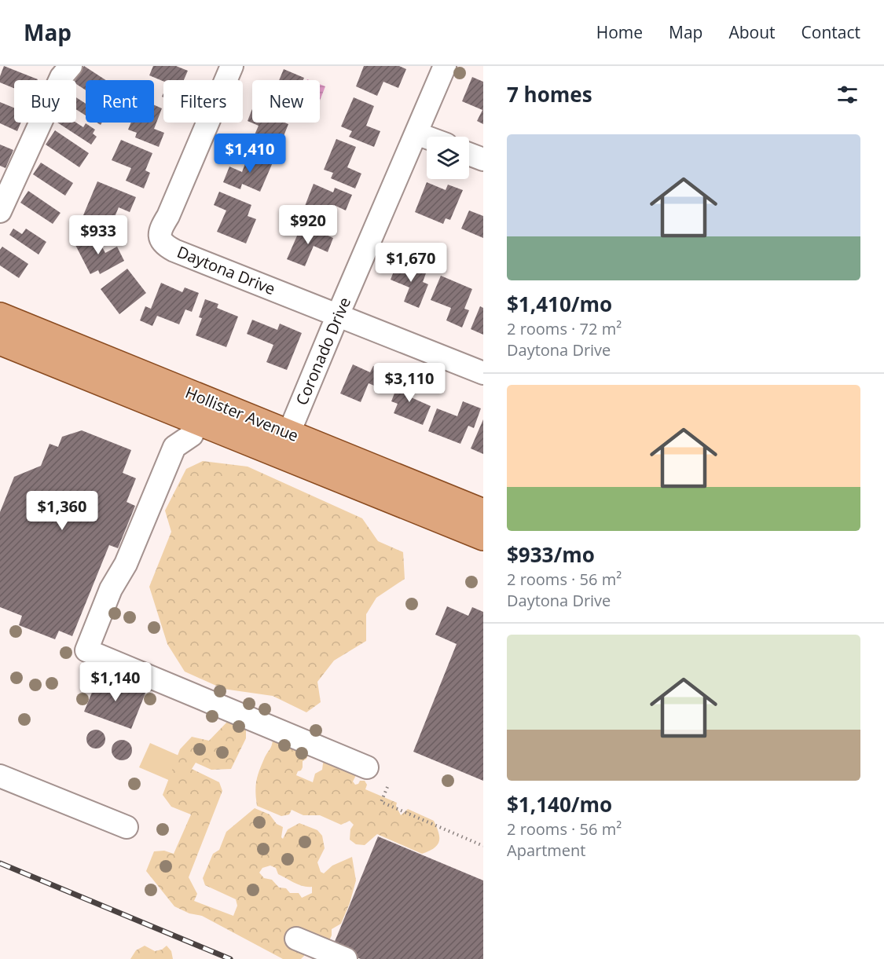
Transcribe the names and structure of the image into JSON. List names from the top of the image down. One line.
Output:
{"streets":{"main road":["Hollister Avenue"],"street":["Daytona Drive","Coronado Drive"]},"crossings":[["Daytona Drive","Coronado Drive"],["Coronado Drive","Hollister Avenue"]],"page":{"header":"Map","nav":["Home","Map","About","Contact"],"heading":"7 homes","chip":["Buy","Rent","Filters","New"],"list":[{"name":"$1,410/mo","note":"2 rooms · 72 m² · Daytona Drive"},{"name":"$933/mo","note":"2 rooms · 56 m² · Daytona Drive"},{"name":"$1,140/mo","note":"2 rooms · 56 m² · Apartment"}],"price":["$1,410","$920","$933","$1,670","$3,110","$1,360","$1,140"]}}
